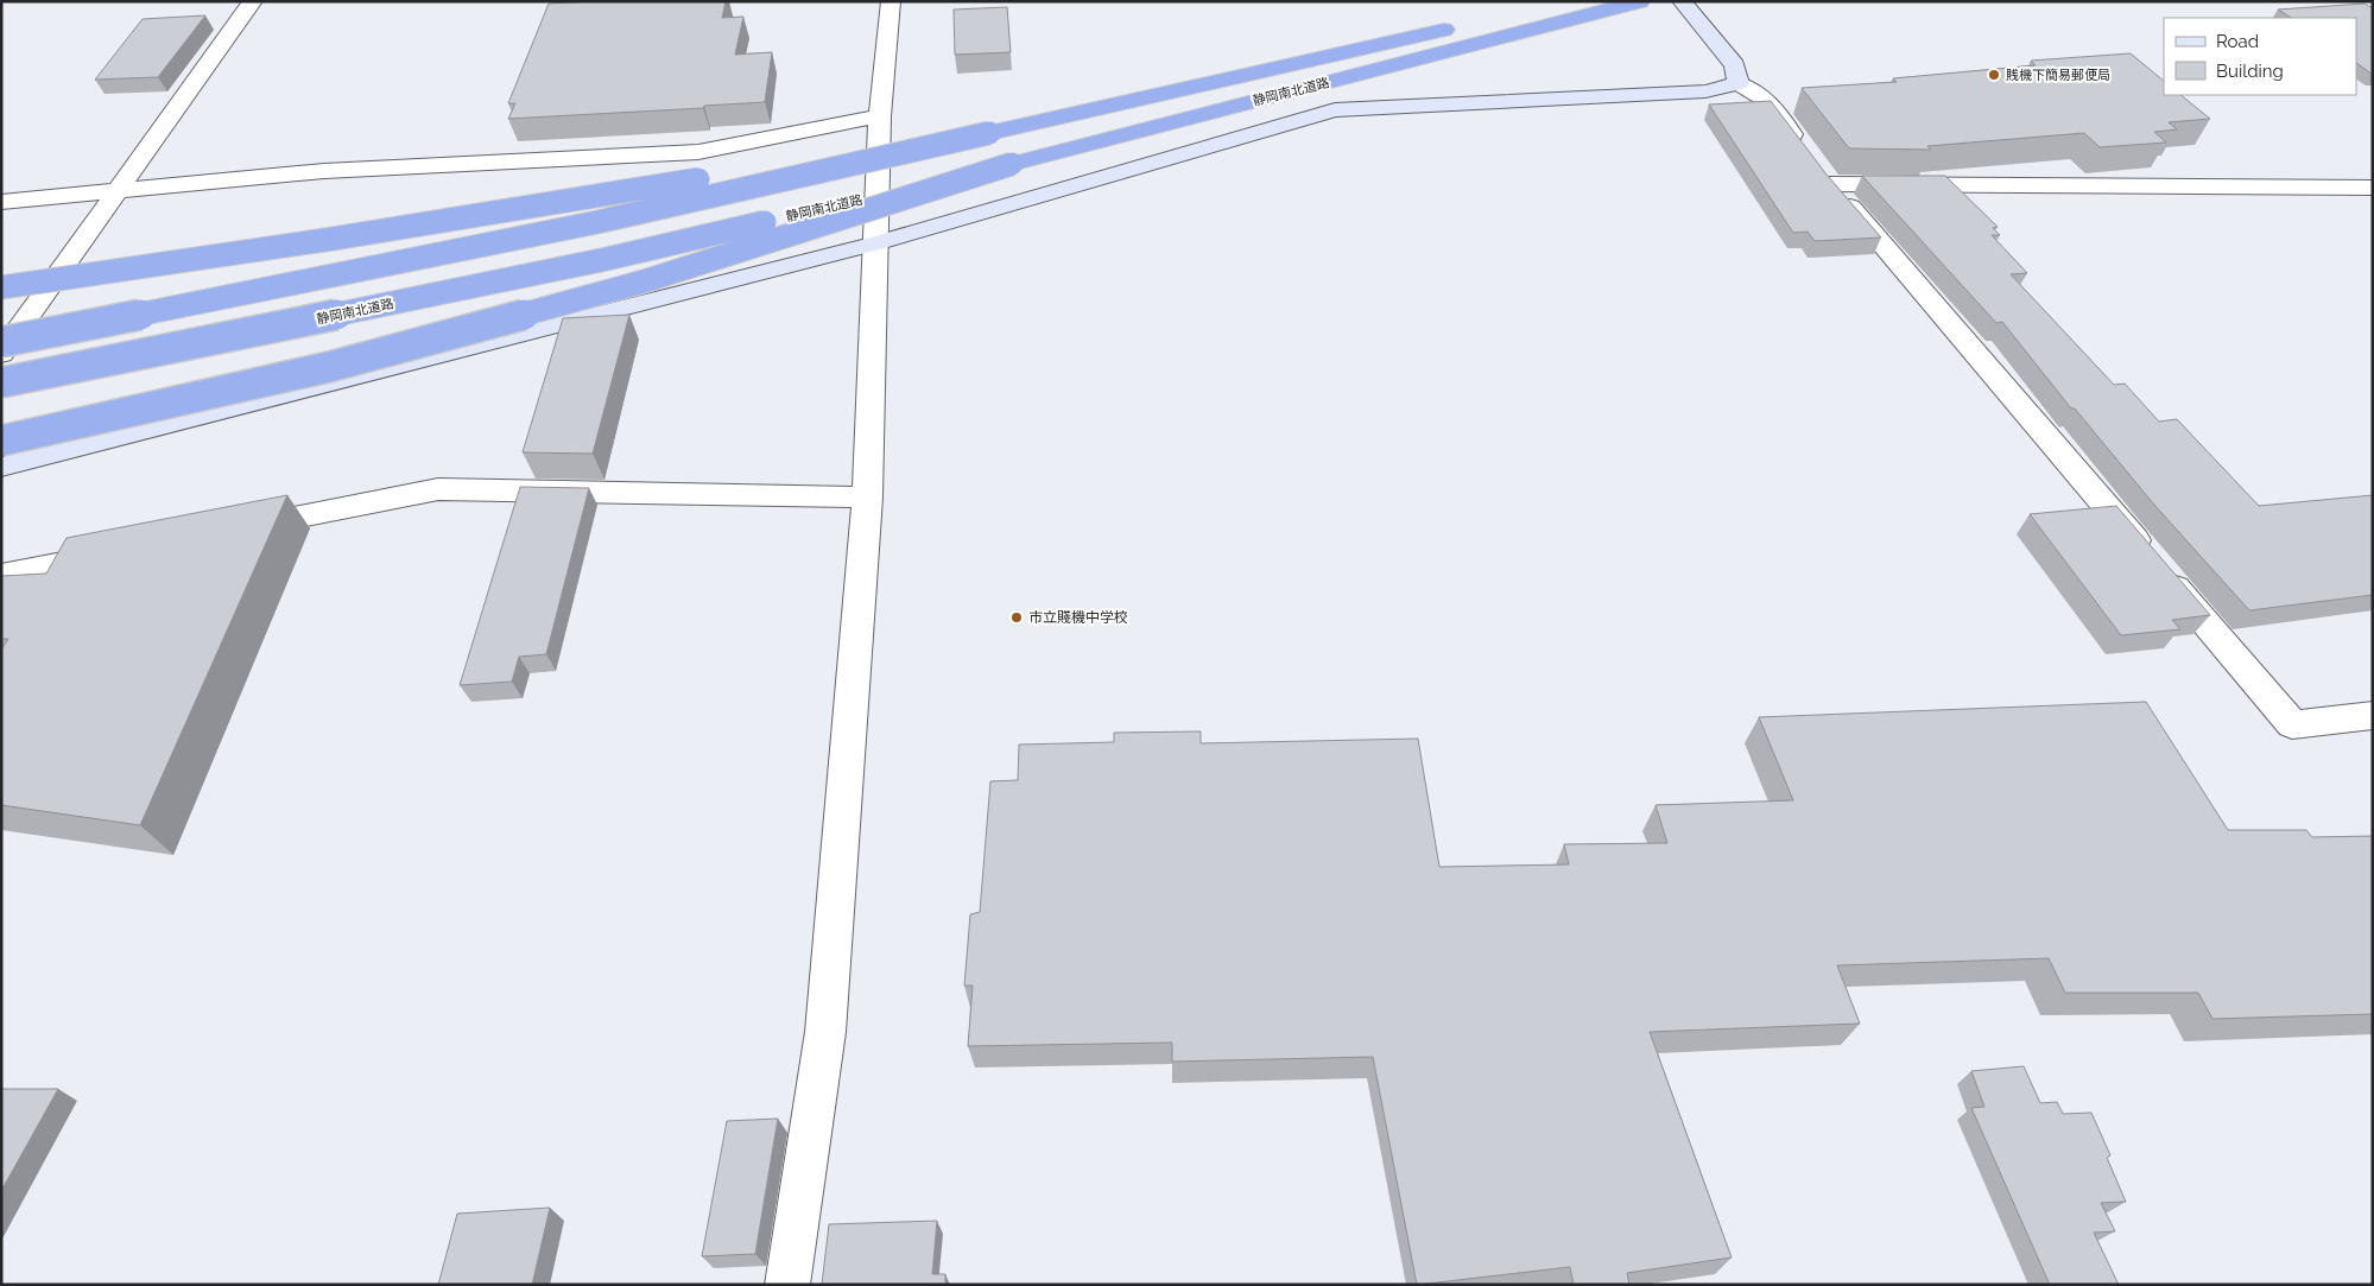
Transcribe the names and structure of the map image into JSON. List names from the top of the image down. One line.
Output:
{"streets":{"highway":["静岡南北道路"]},"places":["賎機下簡易郵便局","市立賤機中学校"],"legend":["Road","Building"]}
